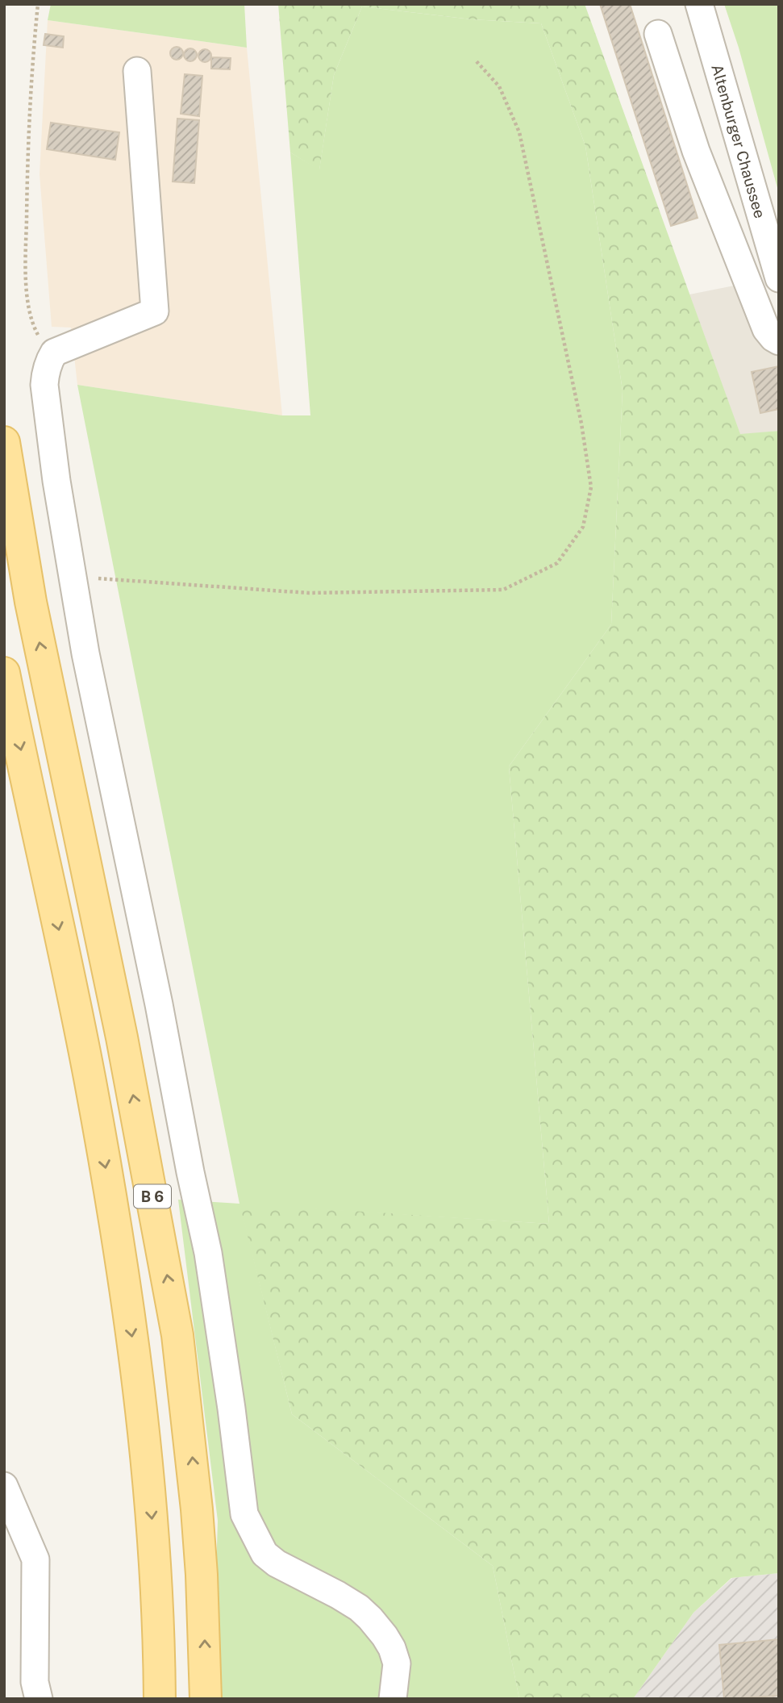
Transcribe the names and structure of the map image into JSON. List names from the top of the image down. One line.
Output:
{"streets":{"main road":["B 6"],"street":["Altenburger Chaussee"]}}
